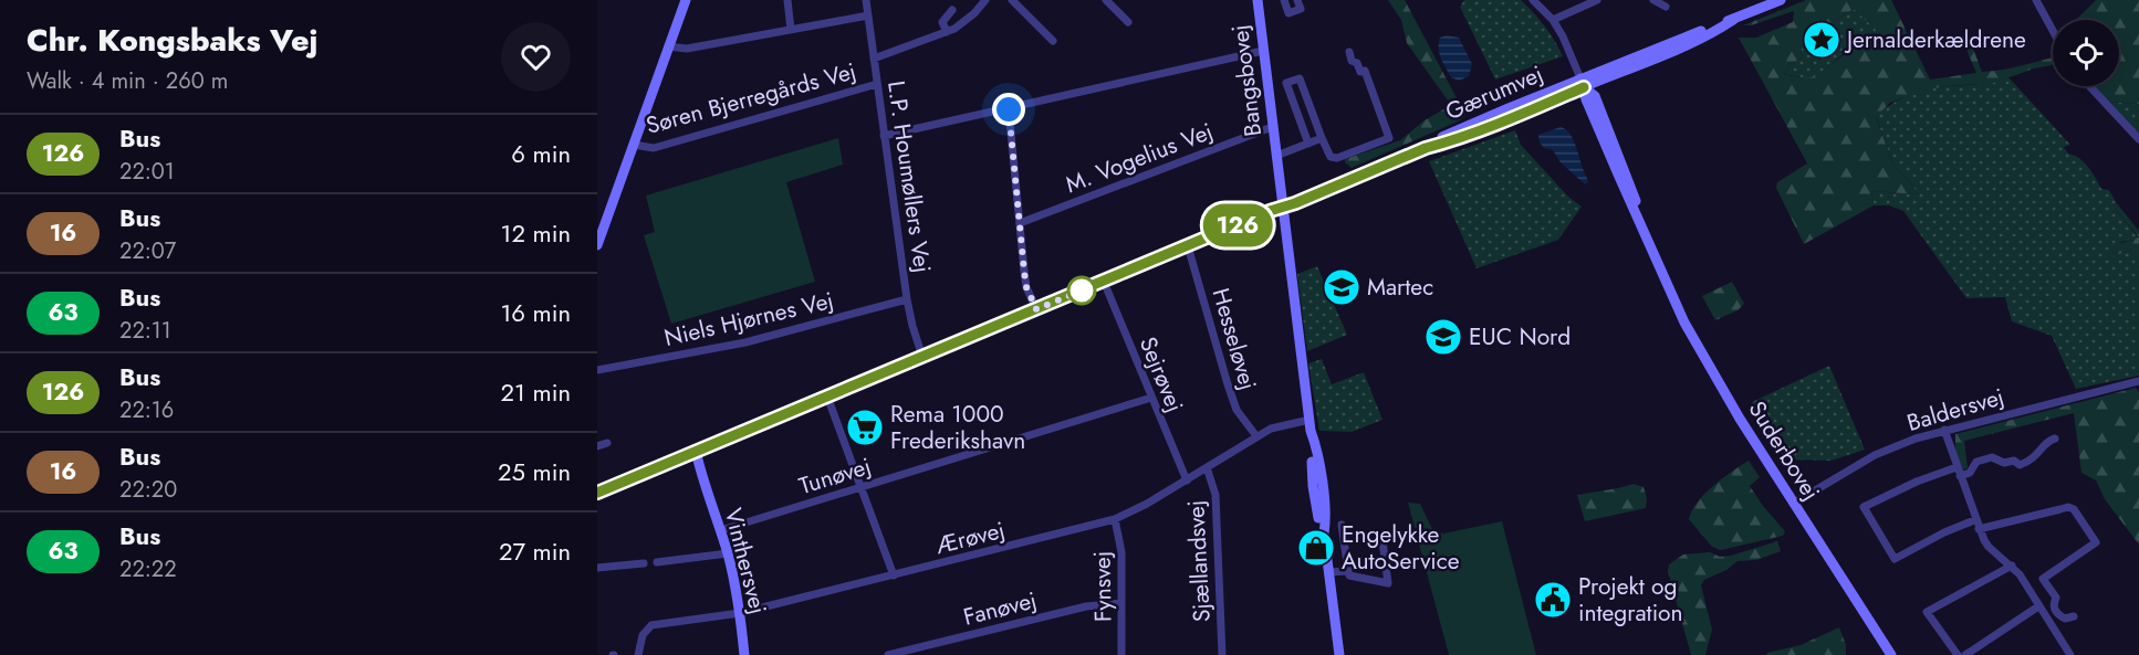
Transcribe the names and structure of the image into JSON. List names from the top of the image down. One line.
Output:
{"streets":{"street":["Bangsbovej","Gærumvej","Søren Bjerregårds Vej","M. Vogelius Vej","L.P. Houmøllers Vej","Niels Hjørnes Vej","Hesseløvej","Sejrøvej","Baldersvej","Suderbovej","Tunøvej","Ærøvej","Vinthersvej","Sjællandsvej","Fynsvej","Fanøvej"]},"crossings":[["Bangsbovej","Gærumvej"],["Bangsbovej","M. Vogelius Vej"],["Bangsbovej","Ærøvej"],["Gærumvej","L.P. Houmøllers Vej"],["Gærumvej","Hesseløvej"],["Gærumvej","Sejrøvej"],["Gærumvej","Suderbovej"],["Gærumvej","Vinthersvej"],["Søren Bjerregårds Vej","L.P. Houmøllers Vej"],["L.P. Houmøllers Vej","Niels Hjørnes Vej"],["Hesseløvej","Ærøvej"],["Sejrøvej","Tunøvej"],["Sejrøvej","Ærøvej"],["Baldersvej","Suderbovej"],["Tunøvej","Vinthersvej"],["Ærøvej","Vinthersvej"],["Ærøvej","Sjællandsvej"],["Ærøvej","Fynsvej"],["Fynsvej","Fanøvej"]],"places":{"place":["Jernalderkældrene"],"school or university":["Martec","EUC Nord"],"supermarket":["Rema 1000 Frederikshavn"],"shop":["Engelykke AutoService"],"public building":["Projekt og integration"]},"lines":["bus line 126"],"page":{"heading":["Chr. Kongsbaks Vej","Walk · 4 min · 260 m"],"on_map":"126","list":[{"mark":"126","name":"Bus","note":"22:01","value":"6 min"},{"mark":"16","name":"Bus","note":"22:07","value":"12 min"},{"mark":"63","name":"Bus","note":"22:11","value":"16 min"},{"mark":"126","name":"Bus","note":"22:16","value":"21 min"},{"mark":"16","name":"Bus","note":"22:20","value":"25 min"},{"mark":"63","name":"Bus","note":"22:22","value":"27 min"}]}}
